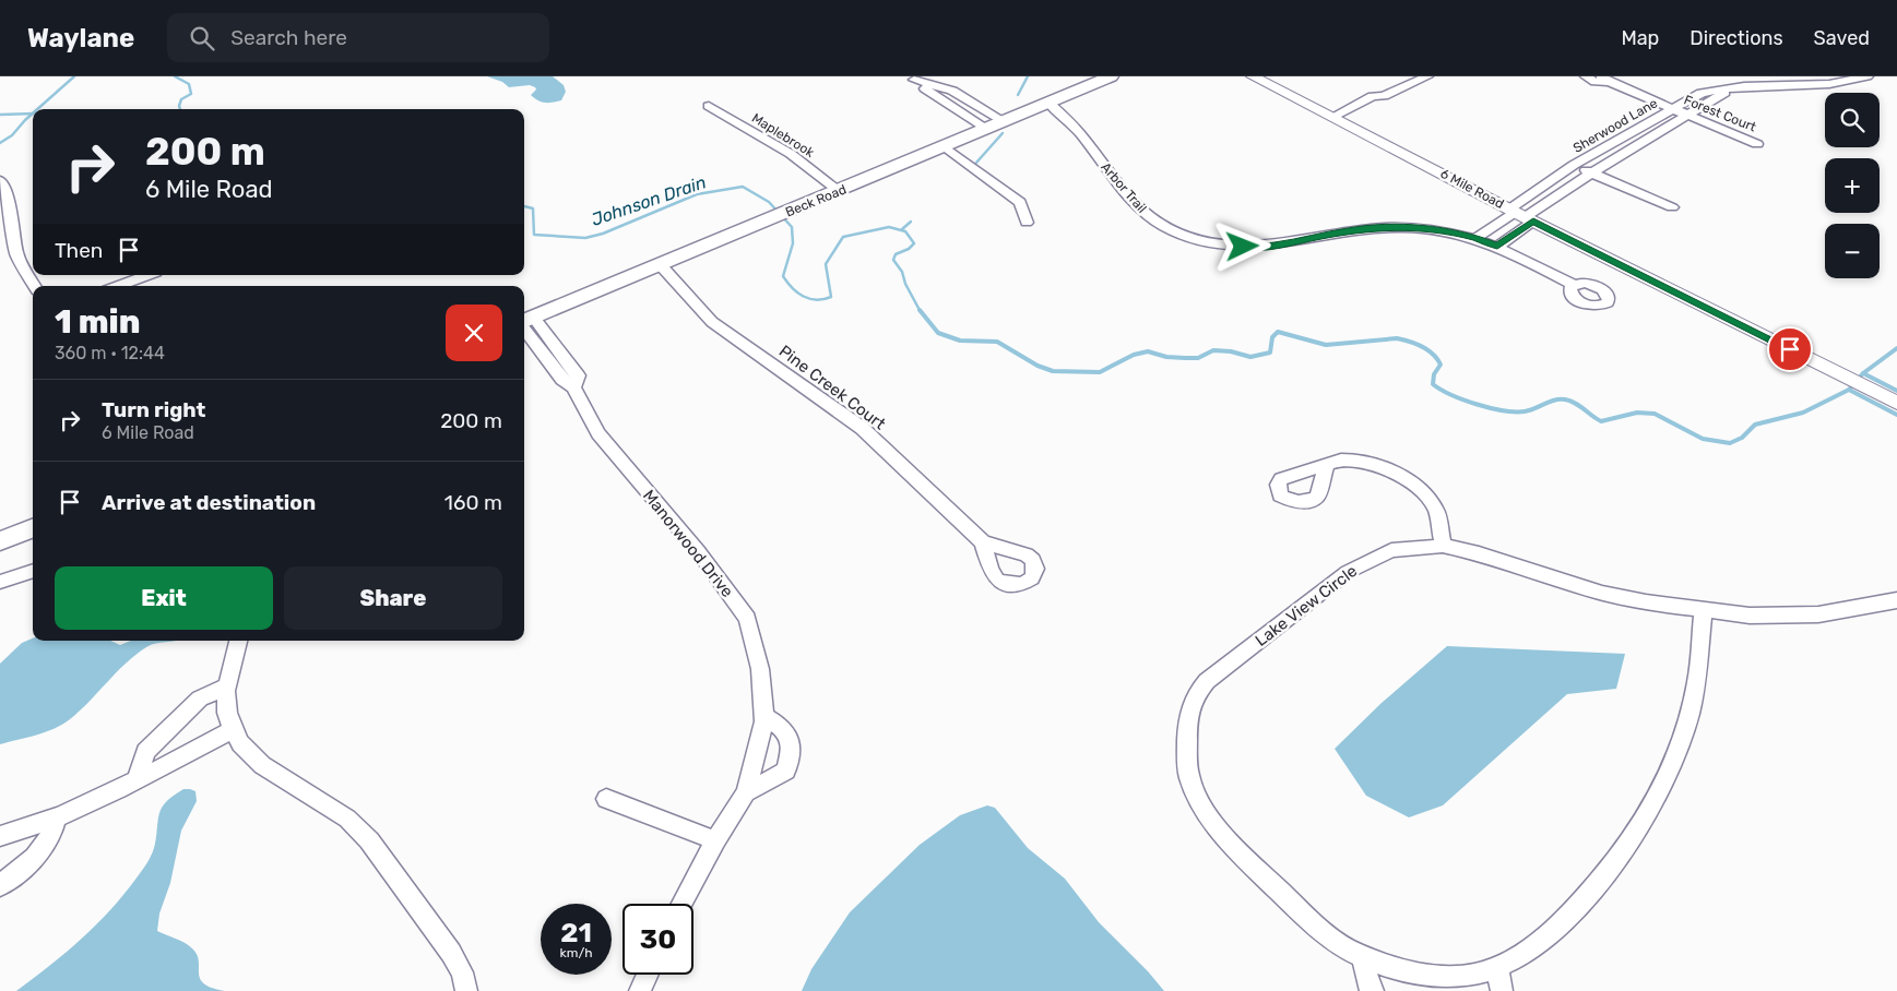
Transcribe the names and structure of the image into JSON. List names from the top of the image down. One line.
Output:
{"streets":{"main road":["Beck Road"],"street":["Forest Court","Sherwood Lane","Maplebrook","Arbor Trail","6 Mile Road","Pine Creek Court","Manorwood Drive","Lake View Circle"]},"crossings":[["Forest Court","Sherwood Lane"],["Sherwood Lane","6 Mile Road"],["Maplebrook","Beck Road"],["Arbor Trail","Beck Road"],["Beck Road","Pine Creek Court"],["Beck Road","Manorwood Drive"]],"water":["Johnson Drain"],"page":{"header":"Waylane","search":"Search here","nav":["Map","Directions","Saved"],"map_buttons":["+","−"],"turn":["200 m","6 Mile Road"],"then":"Then","heading":["1 min","360 m · 12:44"],"list":[{"name":"Turn right","note":"6 Mile Road","value":"200 m"},{"name":"Arrive at destination","value":"160 m"}],"buttons":["Exit","Share"],"speed":"21 km/h","limit":"30"}}
